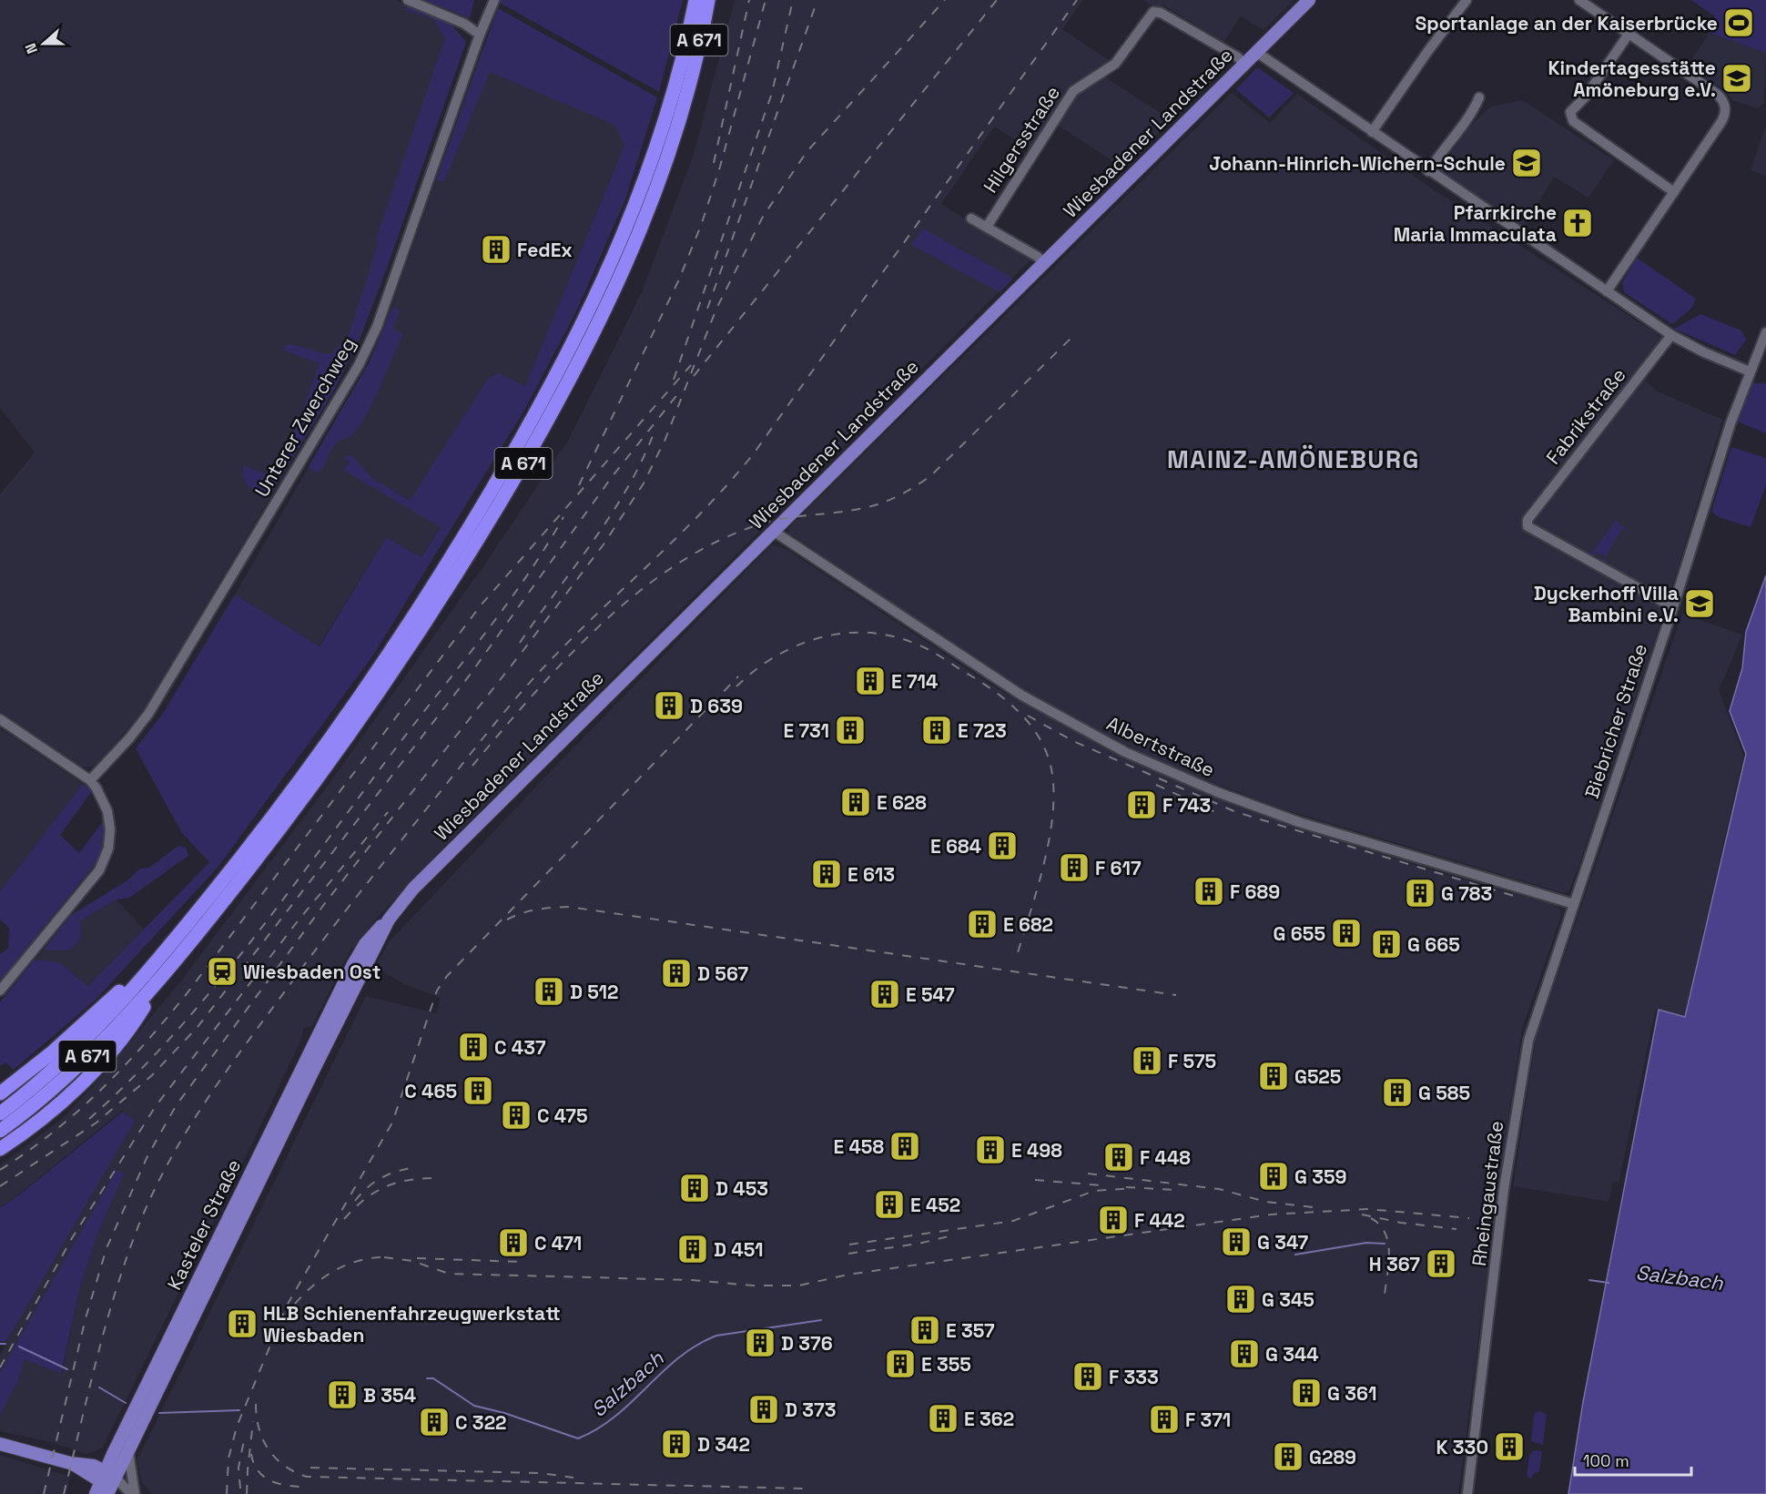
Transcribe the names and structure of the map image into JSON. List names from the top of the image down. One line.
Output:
{"streets":{"highway":["A 671"],"main road":["Wiesbadener Landstraße","Kasteler Straße"],"street":["Hilgersstraße","Fabrikstraße","Unterer Zwerchweg","Biebricher Straße","Albertstraße","Rheingaustraße"]},"crossings":[["Wiesbadener Landstraße","Hilgersstraße"],["Wiesbadener Landstraße","Albertstraße"],["Wiesbadener Landstraße","Kasteler Straße"],["Fabrikstraße","Biebricher Straße"],["Biebricher Straße","Albertstraße"],["Biebricher Straße","Rheingaustraße"],["Albertstraße","Rheingaustraße"]],"districts":["MAINZ-AMÖNEBURG"],"water":["Salzbach"],"places":{"sports":["Sportanlage an der Kaiserbrücke"],"school or university":["Kindertagesstätte Amöneburg e.V.","Johann-Hinrich-Wichern-Schule","Dyckerhoff Villa Bambini e.V."],"church":["Pfarrkirche Maria Immaculata"],"building":["FedEx","E 714","D 639","E 731","E 723","E 628","F 743","E 684","F 617","E 613","F 689","G 783","E 682","G 655","G 665","D 567","D 512","E 547","C 437","F 575","G525","C 465","G 585","C 475","E 458","E 498","F 448","G 359","D 453","E 452","F 442","G 347","C 471","D 451","H 367","G 345","HLB Schienenfahrzeugwerkstatt Wiesbaden","E 357","D 376","G 344","E 355","F 333","G 361","B 354","D 373","E 362","F 371","C 322","D 342","K 330","G289"],"station":["Wiesbaden Ost"]},"scale_bar":"100 m","north":"left"}
